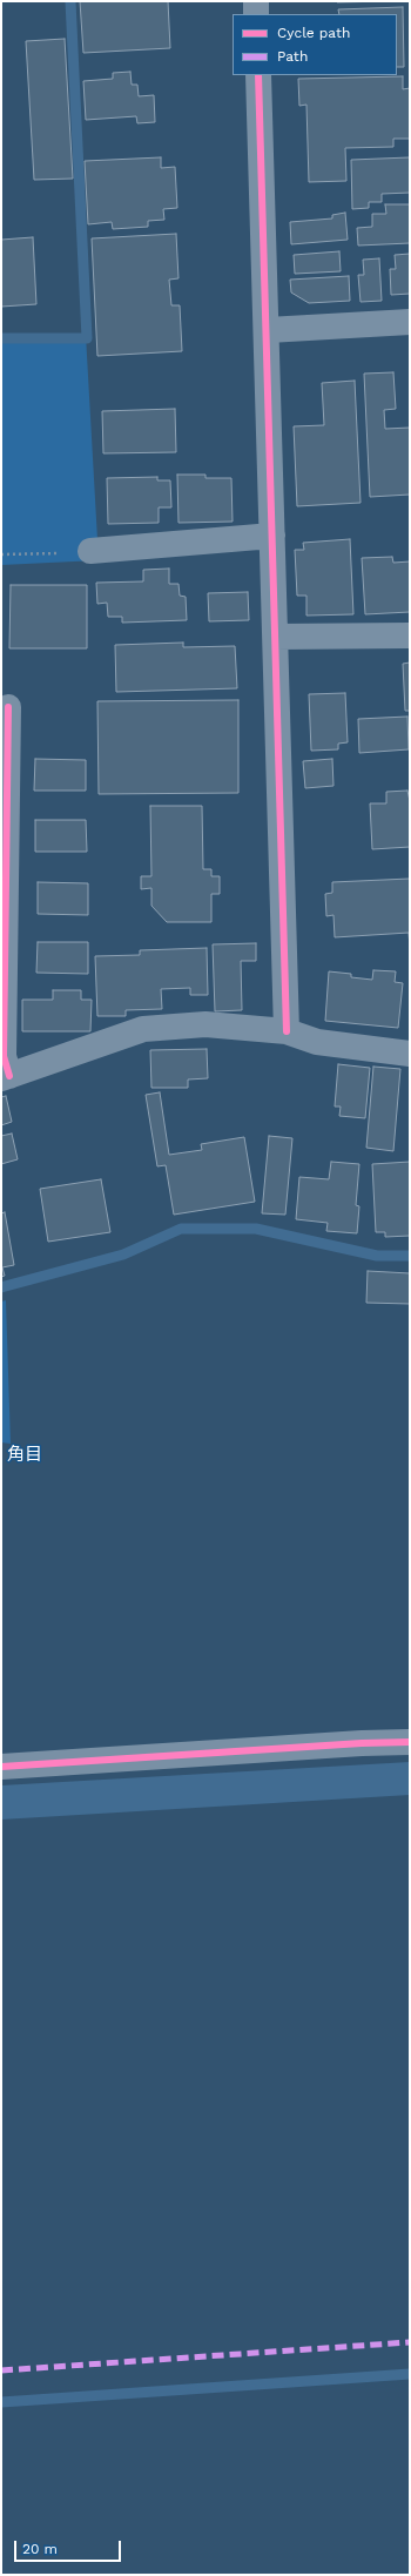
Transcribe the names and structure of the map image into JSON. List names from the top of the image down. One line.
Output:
{"districts":["角目"],"legend":["Cycle path","Path"],"scale_bar":"20 m"}
